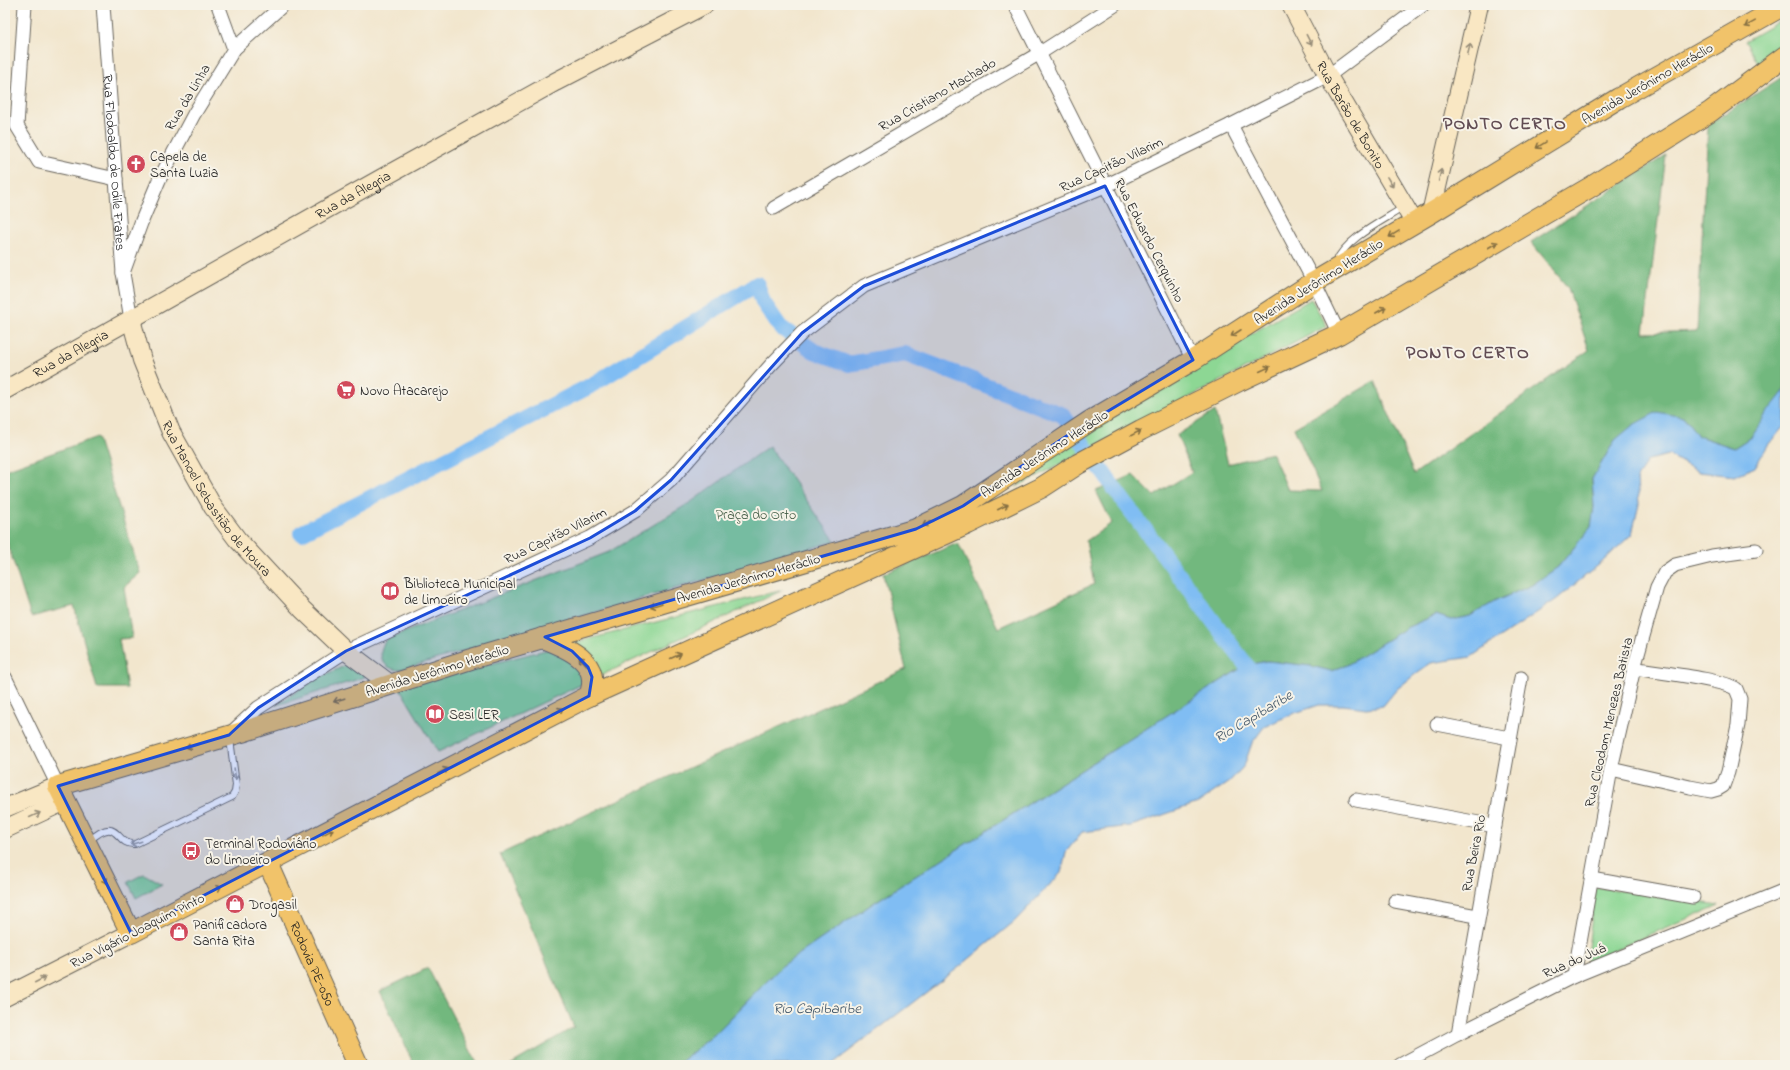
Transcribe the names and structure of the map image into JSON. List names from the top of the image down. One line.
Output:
{"streets":{"main road":["Avenida Jerônimo Heráclio","Rua Vigário Joaquim Pinto","Rodovia PE-050"],"street":["Rua Cristiano Machado","Rua da Linha","Rua Barão de Bonito","Rua Flodoaldo de Odile Frates","Rua Capitão Vilarim","Rua da Alegria","Rua Eduardo Cerquinho","Rua Manoel Sebastião de Moura","Rua Cleodom Menezes Batista","Rua Beira Rio","Rua do Juá"]},"crossings":[["Avenida Jerônimo Heráclio","Rua Barão de Bonito"],["Avenida Jerônimo Heráclio","Rua Capitão Vilarim"],["Avenida Jerônimo Heráclio","Rua Eduardo Cerquinho"],["Avenida Jerônimo Heráclio","Rua Vigário Joaquim Pinto"],["Avenida Jerônimo Heráclio","Rodovia PE-050"],["Rua Cristiano Machado","Rua Eduardo Cerquinho"],["Rua da Linha","Rua Flodoaldo de Odile Frates"],["Rua Barão de Bonito","Rua Capitão Vilarim"],["Rua Flodoaldo de Odile Frates","Rua da Alegria"],["Rua Flodoaldo de Odile Frates","Rua Manoel Sebastião de Moura"],["Rua Capitão Vilarim","Rua Eduardo Cerquinho"],["Rua Capitão Vilarim","Rua Manoel Sebastião de Moura"],["Rua da Alegria","Rua Manoel Sebastião de Moura"],["Rua Cleodom Menezes Batista","Rua do Juá"],["Rua Beira Rio","Rua do Juá"],["Rua Vigário Joaquim Pinto","Rodovia PE-050"]],"one_way":["Rua Vigário Joaquim Pinto"],"districts":["PONTO CERTO","PONTO CERTO"],"water":["Rio Capibaribe"],"parks":["Praça do Orto"],"places":{"church":["Capela de Santa Luzia"],"supermarket":["Novo Atacarejo"],"library":["Biblioteca Municipal de Limoeiro","Sesi LER"],"bus stop":["Terminal Rodoviário do Limoeiro"],"shop":["Drogasil","Panificadora Santa Rita"]}}
